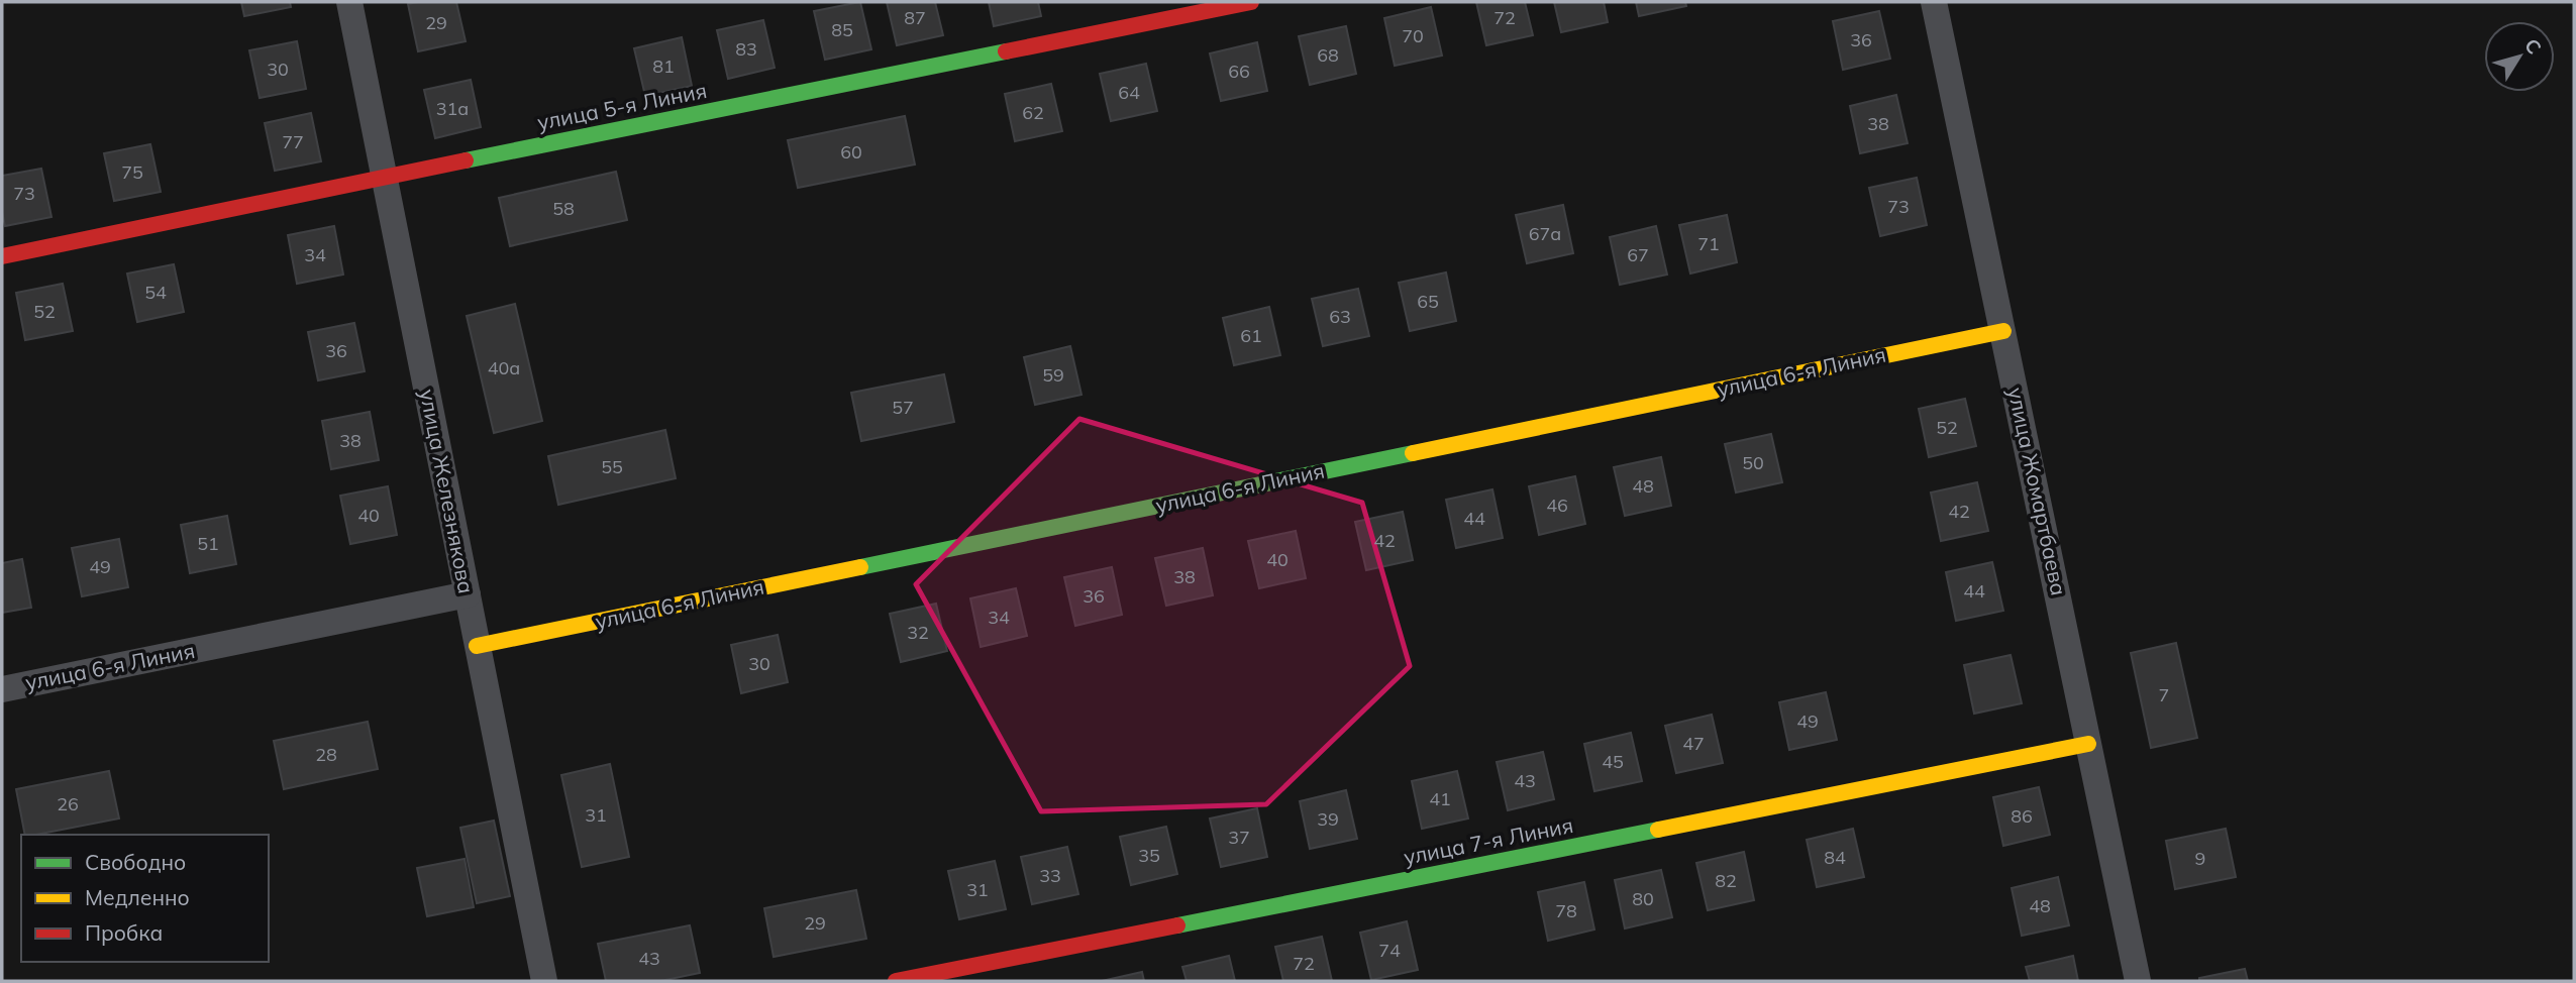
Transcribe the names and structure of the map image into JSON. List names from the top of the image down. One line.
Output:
{"streets":{"street":["улица 5-я Линия","улица 6-я Линия","улица Железнякова","улица Жомартбаева","улица 7-я Линия"]},"crossings":[["улица 5-я Линия","улица Железнякова"],["улица 6-я Линия","улица Железнякова"],["улица 6-я Линия","улица Жомартбаева"],["улица Жомартбаева","улица 7-я Линия"]],"house_numbers":["87","72","29","85","70","36","83","68","81","30","66","64","31а","62","38","77","60","75","73","73","58","67а","71","34","67","54","65","52","63","61","36","40а","59","57","52","38","50","55","48","46","42","40","44","42","51","40","49","38","44","36","34","32","30","7","49","47","28","45","43","41","26","31","86","39","37","35","84","9","33","82","31","80","48","78","29","74","43","72"],"legend":["Свободно","Медленно","Пробка"],"north":"top right"}
